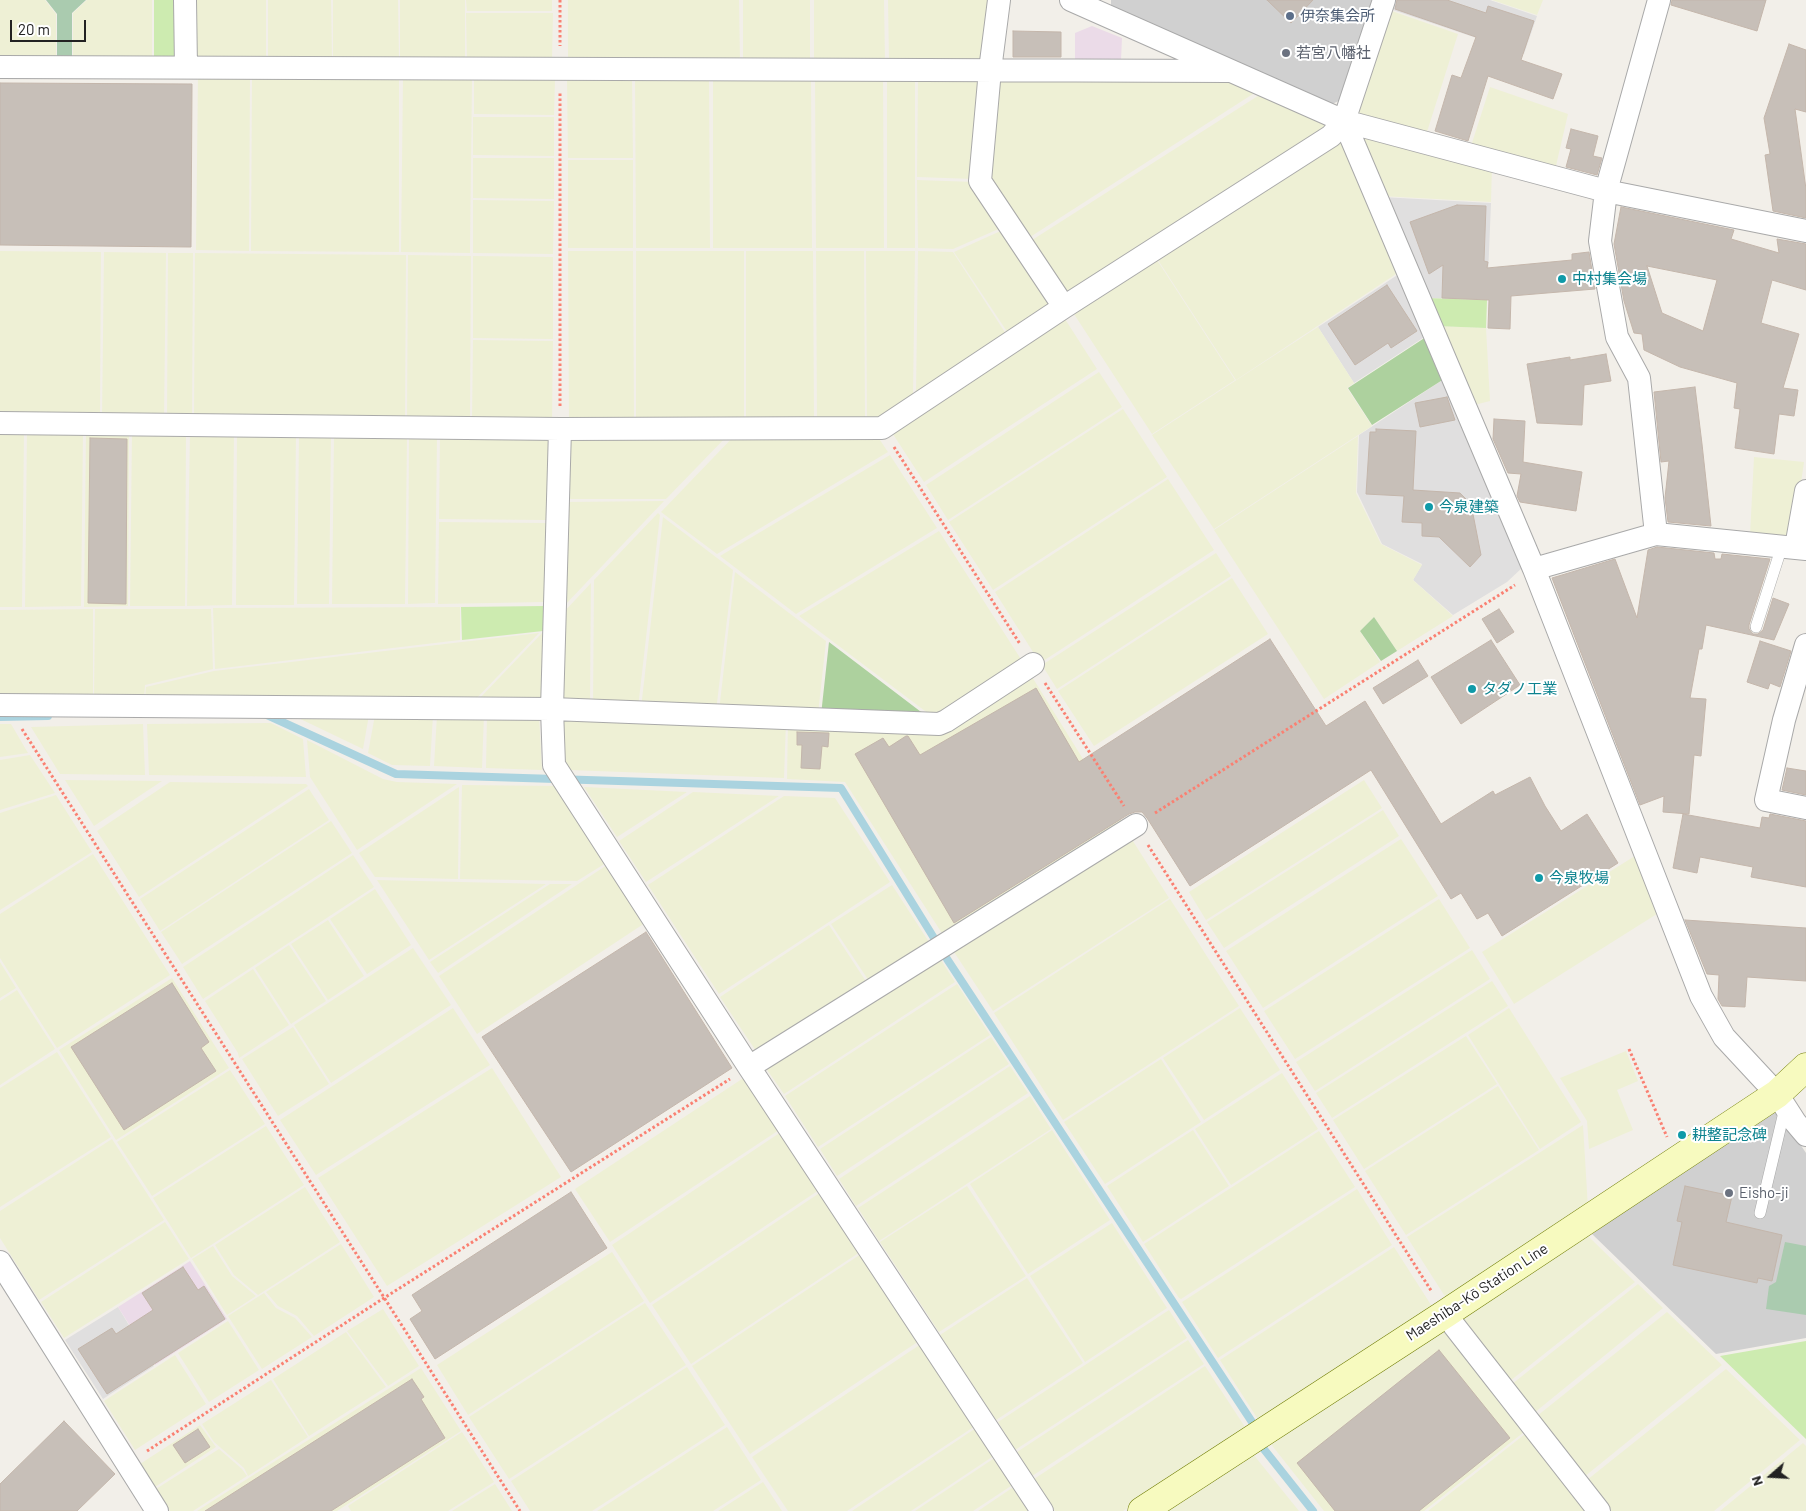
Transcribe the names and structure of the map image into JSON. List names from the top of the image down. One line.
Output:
{"streets":{"main road":["Maeshiba-Kō Station Line"]},"places":["伊奈集会所","若宮八幡社","中村集会場","今泉建築","タダノ工業","今泉牧場","耕整記念碑","Eisho-ji"],"scale_bar":"20 m","north":"left"}
